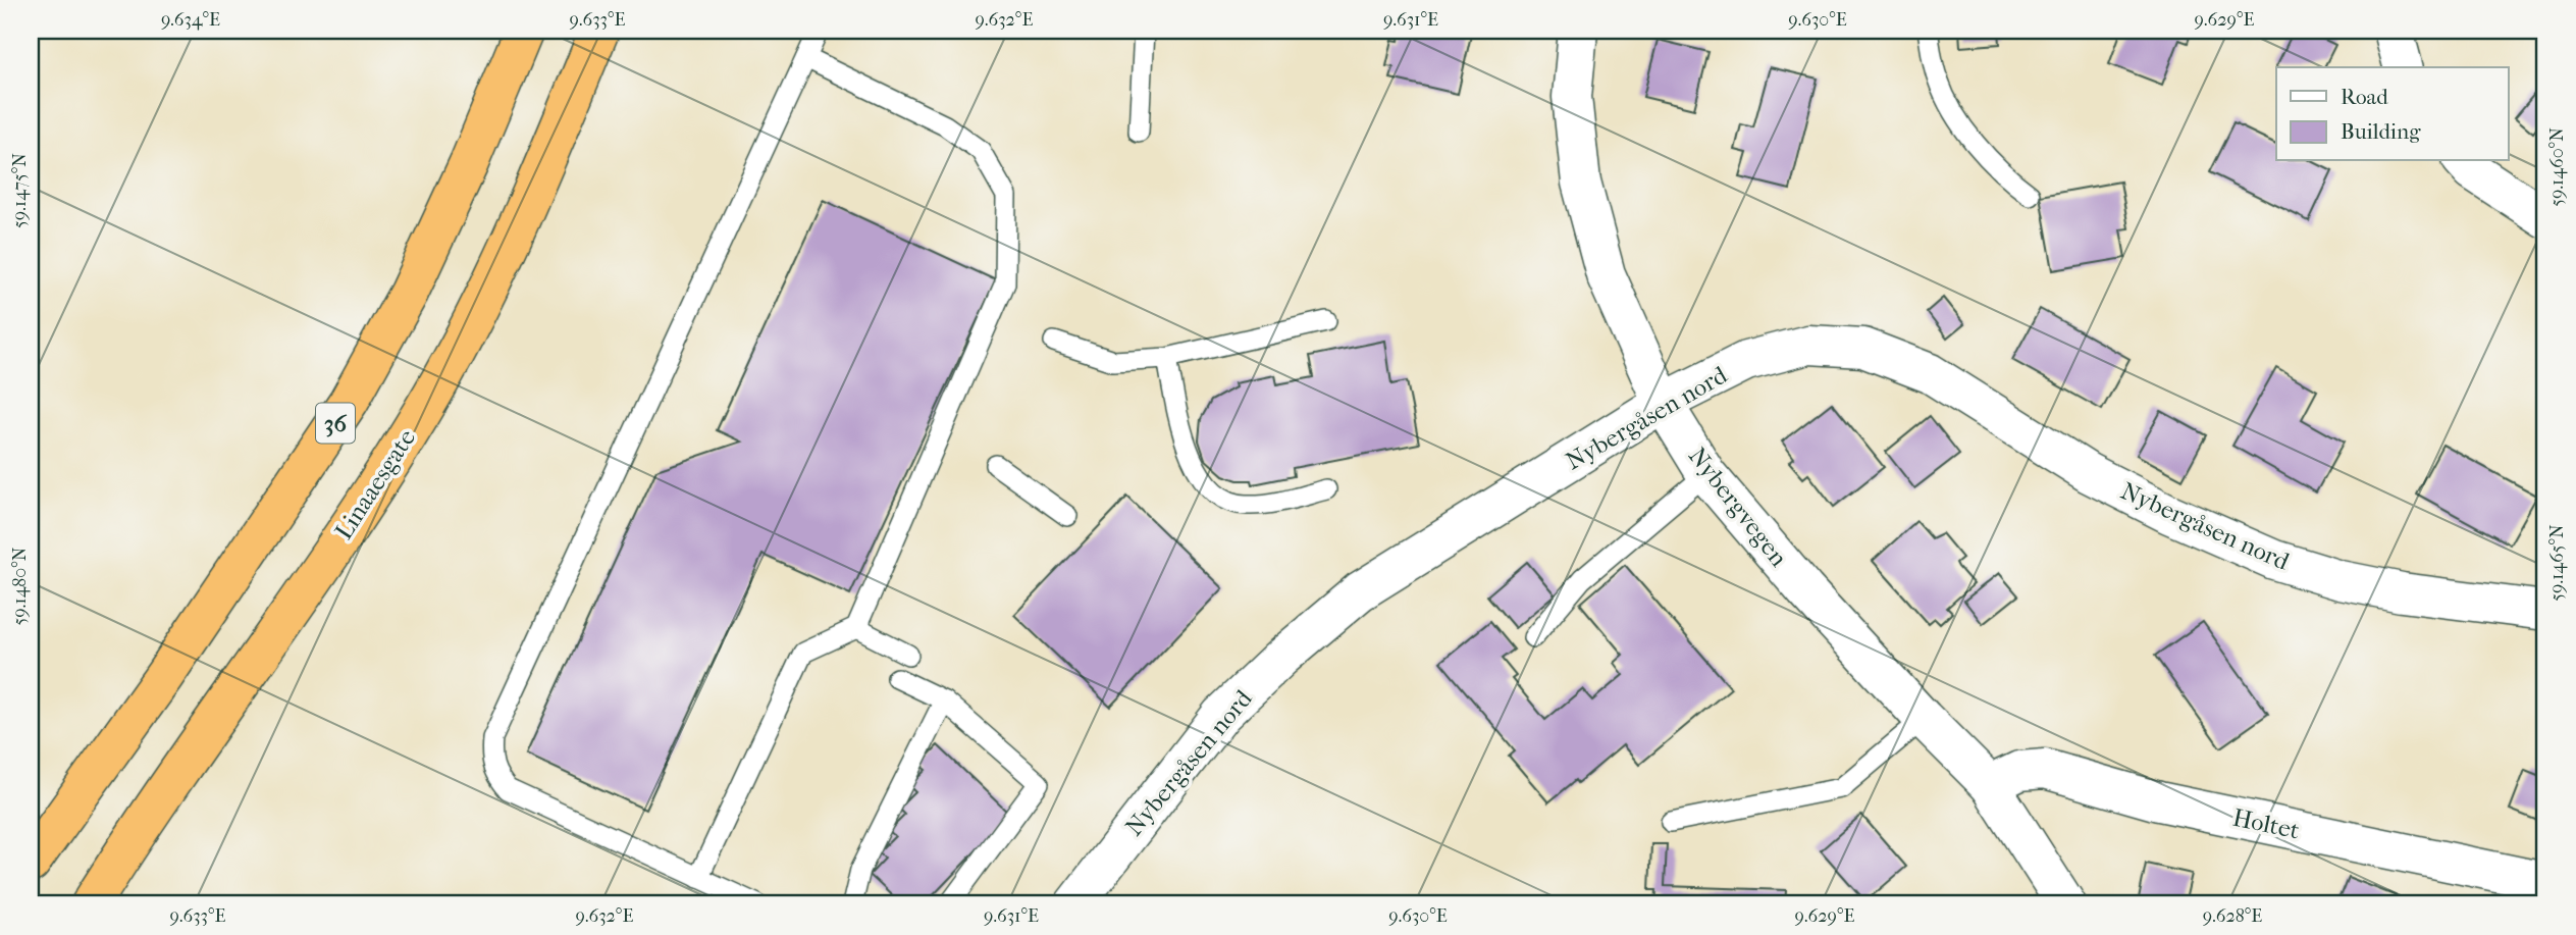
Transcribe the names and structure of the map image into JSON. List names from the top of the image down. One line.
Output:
{"streets":{"highway":["36","Linaaesgate"],"street":["Nybergåsen nord","Nybergvegen","Holtet"]},"crossings":[["Nybergåsen nord","Nybergvegen"],["Nybergvegen","Holtet"]],"legend":["Road","Building"],"coordinates":["9.634°E","9.633°E","9.632°E","9.631°E","9.630°E","9.629°E","59.1460°N","59.1475°N","59.1465°N","59.1480°N","9.628°E"]}
